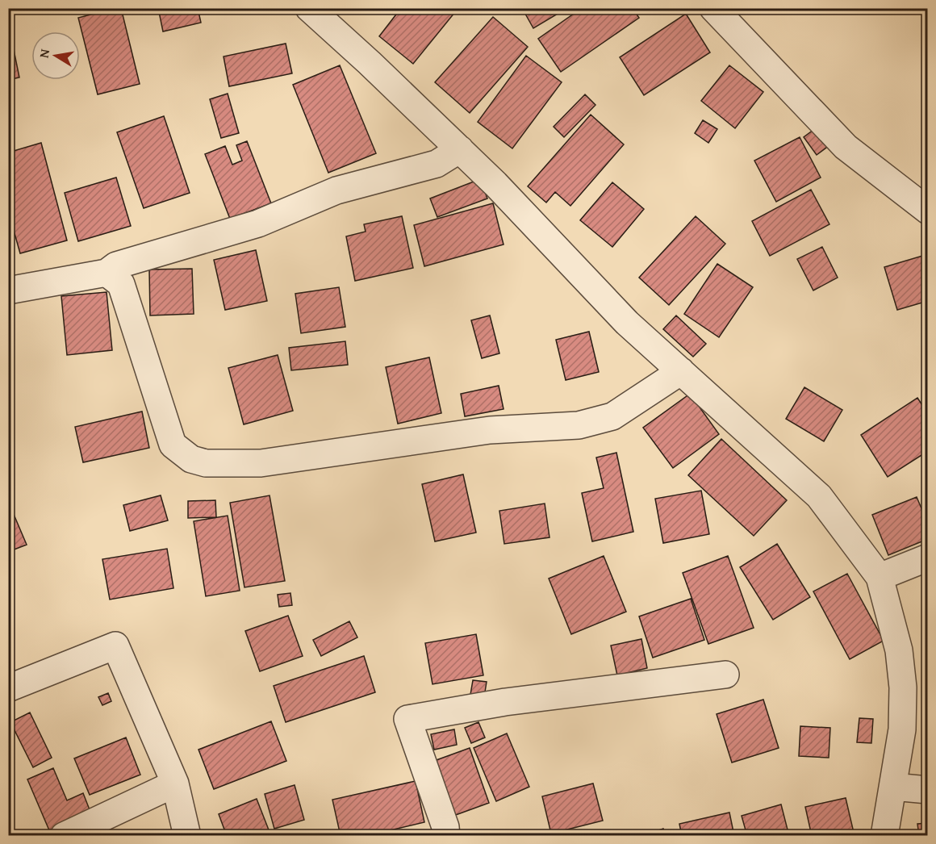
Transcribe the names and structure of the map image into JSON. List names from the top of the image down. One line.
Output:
{"north":"left"}
